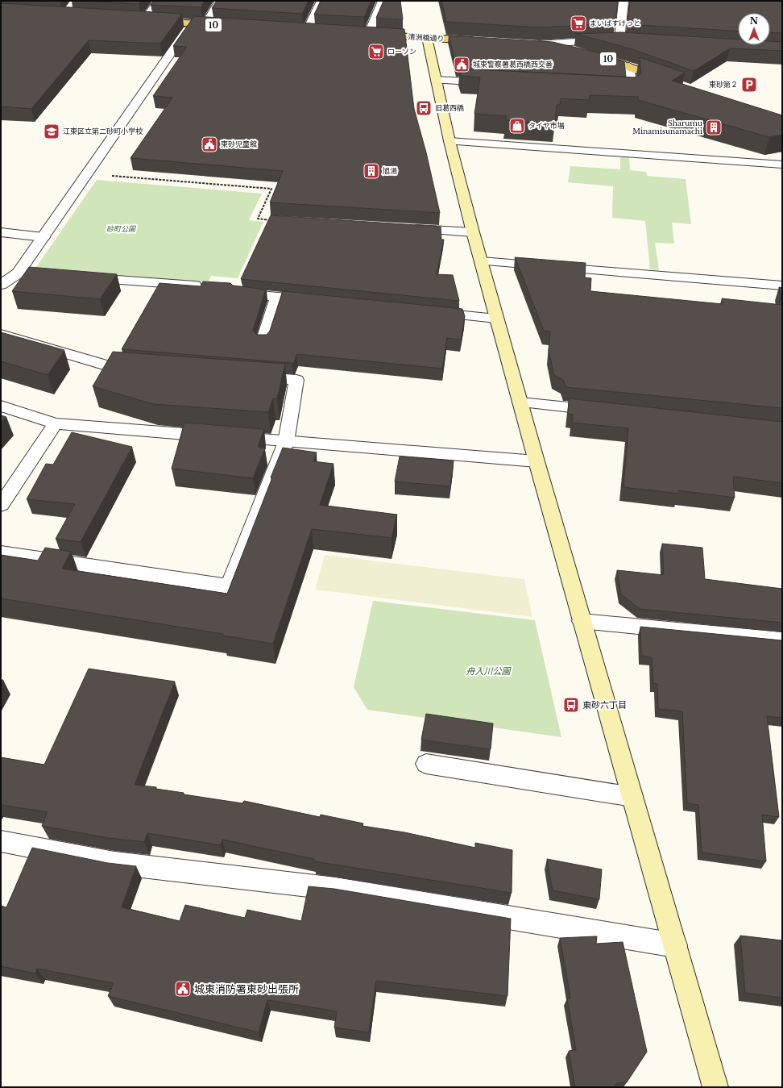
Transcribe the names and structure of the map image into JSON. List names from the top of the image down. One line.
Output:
{"streets":{"main road":["10","清洲橋通り"]},"parks":["砂町公園","舟入川公園"],"places":{"supermarket":["まいばすけっと","ローソン"],"public building":["城東警察署葛西橋西交番","東砂児童館","城東消防署東砂出張所"],"parking":["東砂第２"],"bus stop":["旧葛西橋","東砂六丁目"],"shop":["タイヤ市場"],"building":["Sharumu Minamisunamachi","旭湯"],"school or university":["江東区立第二砂町小学校"]},"north":"top"}
